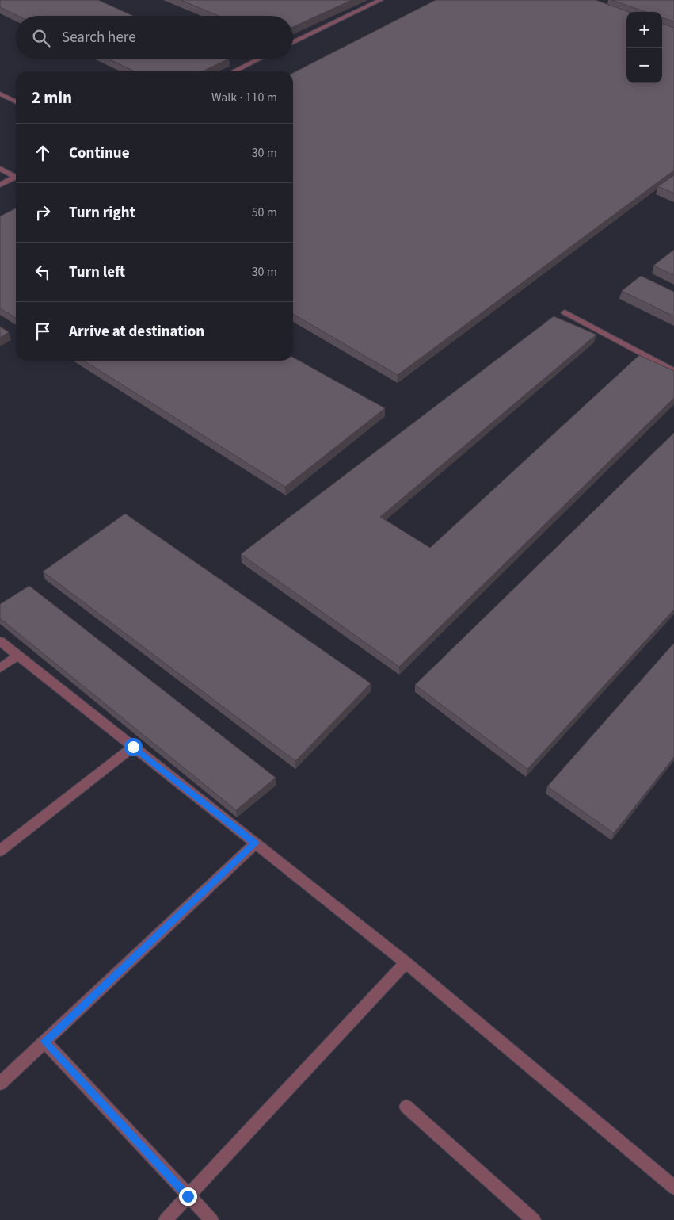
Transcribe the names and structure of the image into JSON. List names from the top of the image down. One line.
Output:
{"page":{"map_buttons":["+","−"],"search":"Search here","heading":["2 min","Walk · 110 m"],"list":[["Continue","30 m"],["Turn right","50 m"],["Turn left","30 m"],"Arrive at destination"]}}
